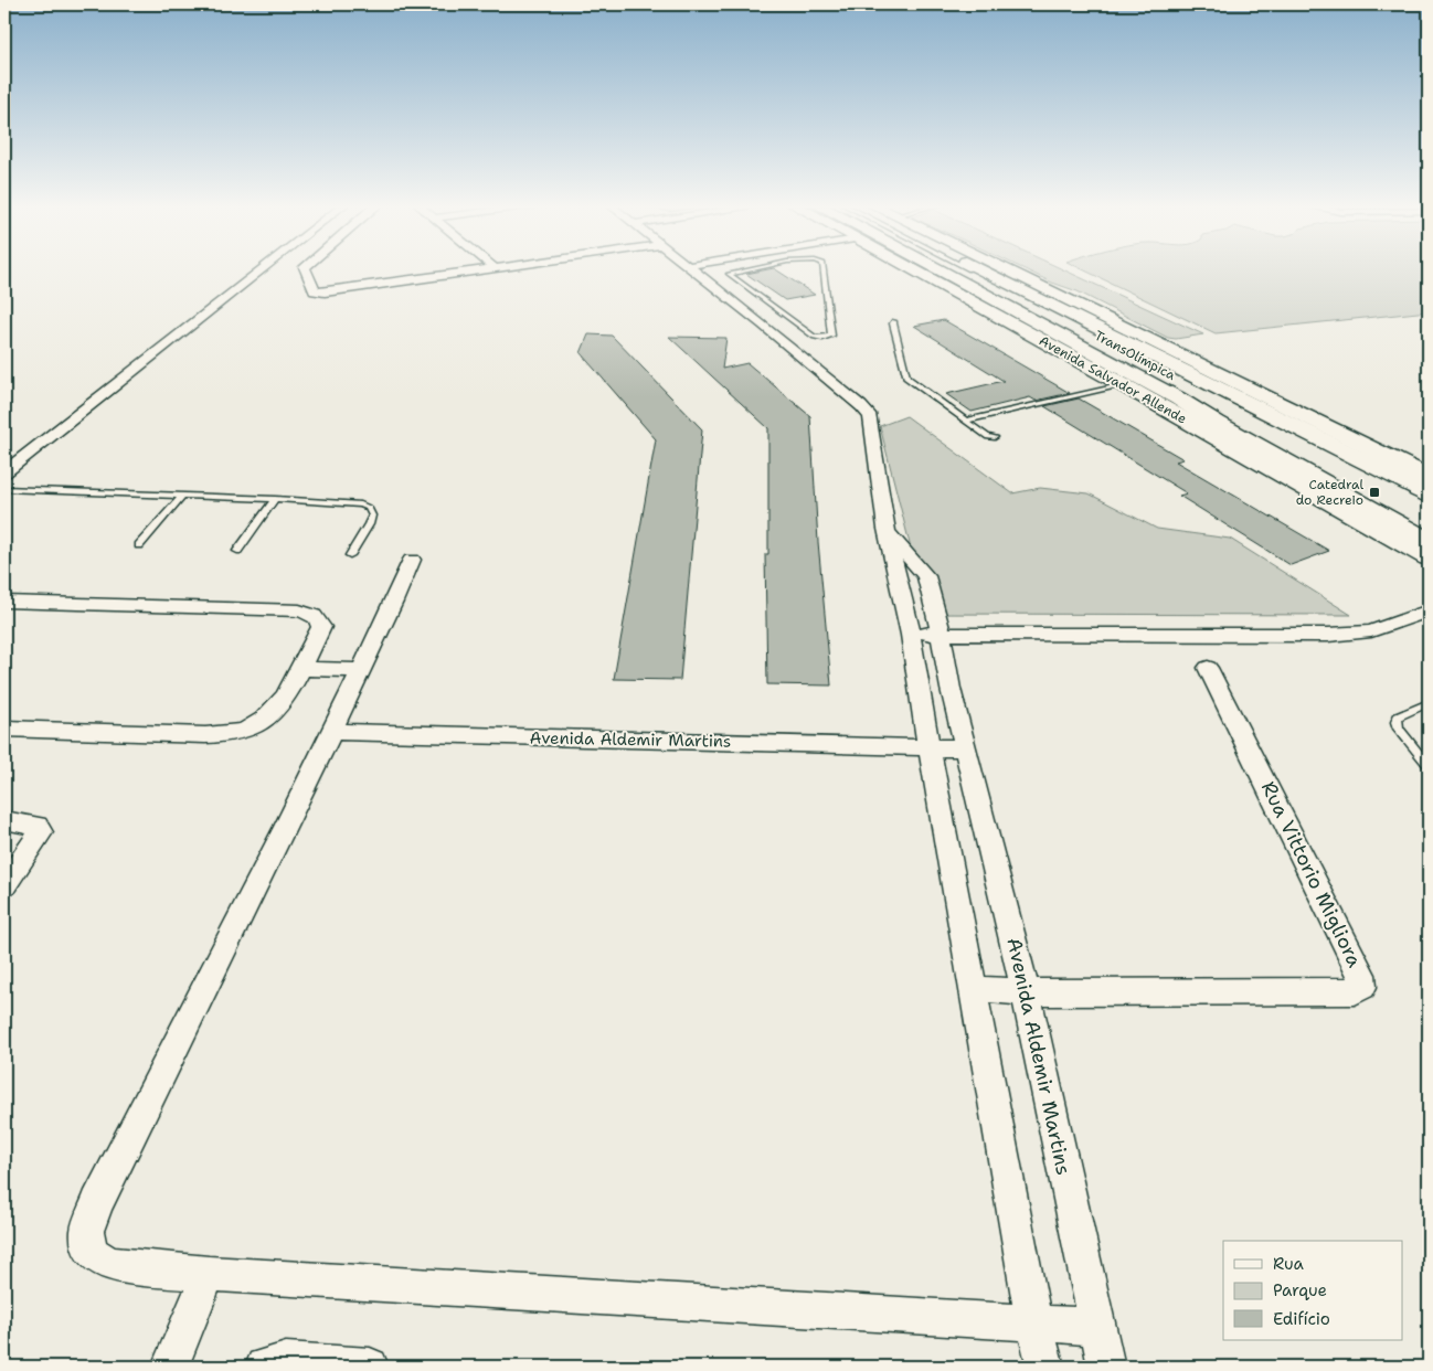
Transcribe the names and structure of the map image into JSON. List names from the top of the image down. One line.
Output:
{"streets":{"main road":["Avenida Salvador Allende"],"street":["Avenida Aldemir Martins","Rua Vittorio Migliora"],"lane":["TransOlímpica"]},"crossings":[["TransOlímpica","Avenida Salvador Allende"],["Avenida Aldemir Martins","Rua Vittorio Migliora"]],"places":{"transit":["Catedral do Recreio"]},"legend":["Rua","Parque","Edifício"]}
